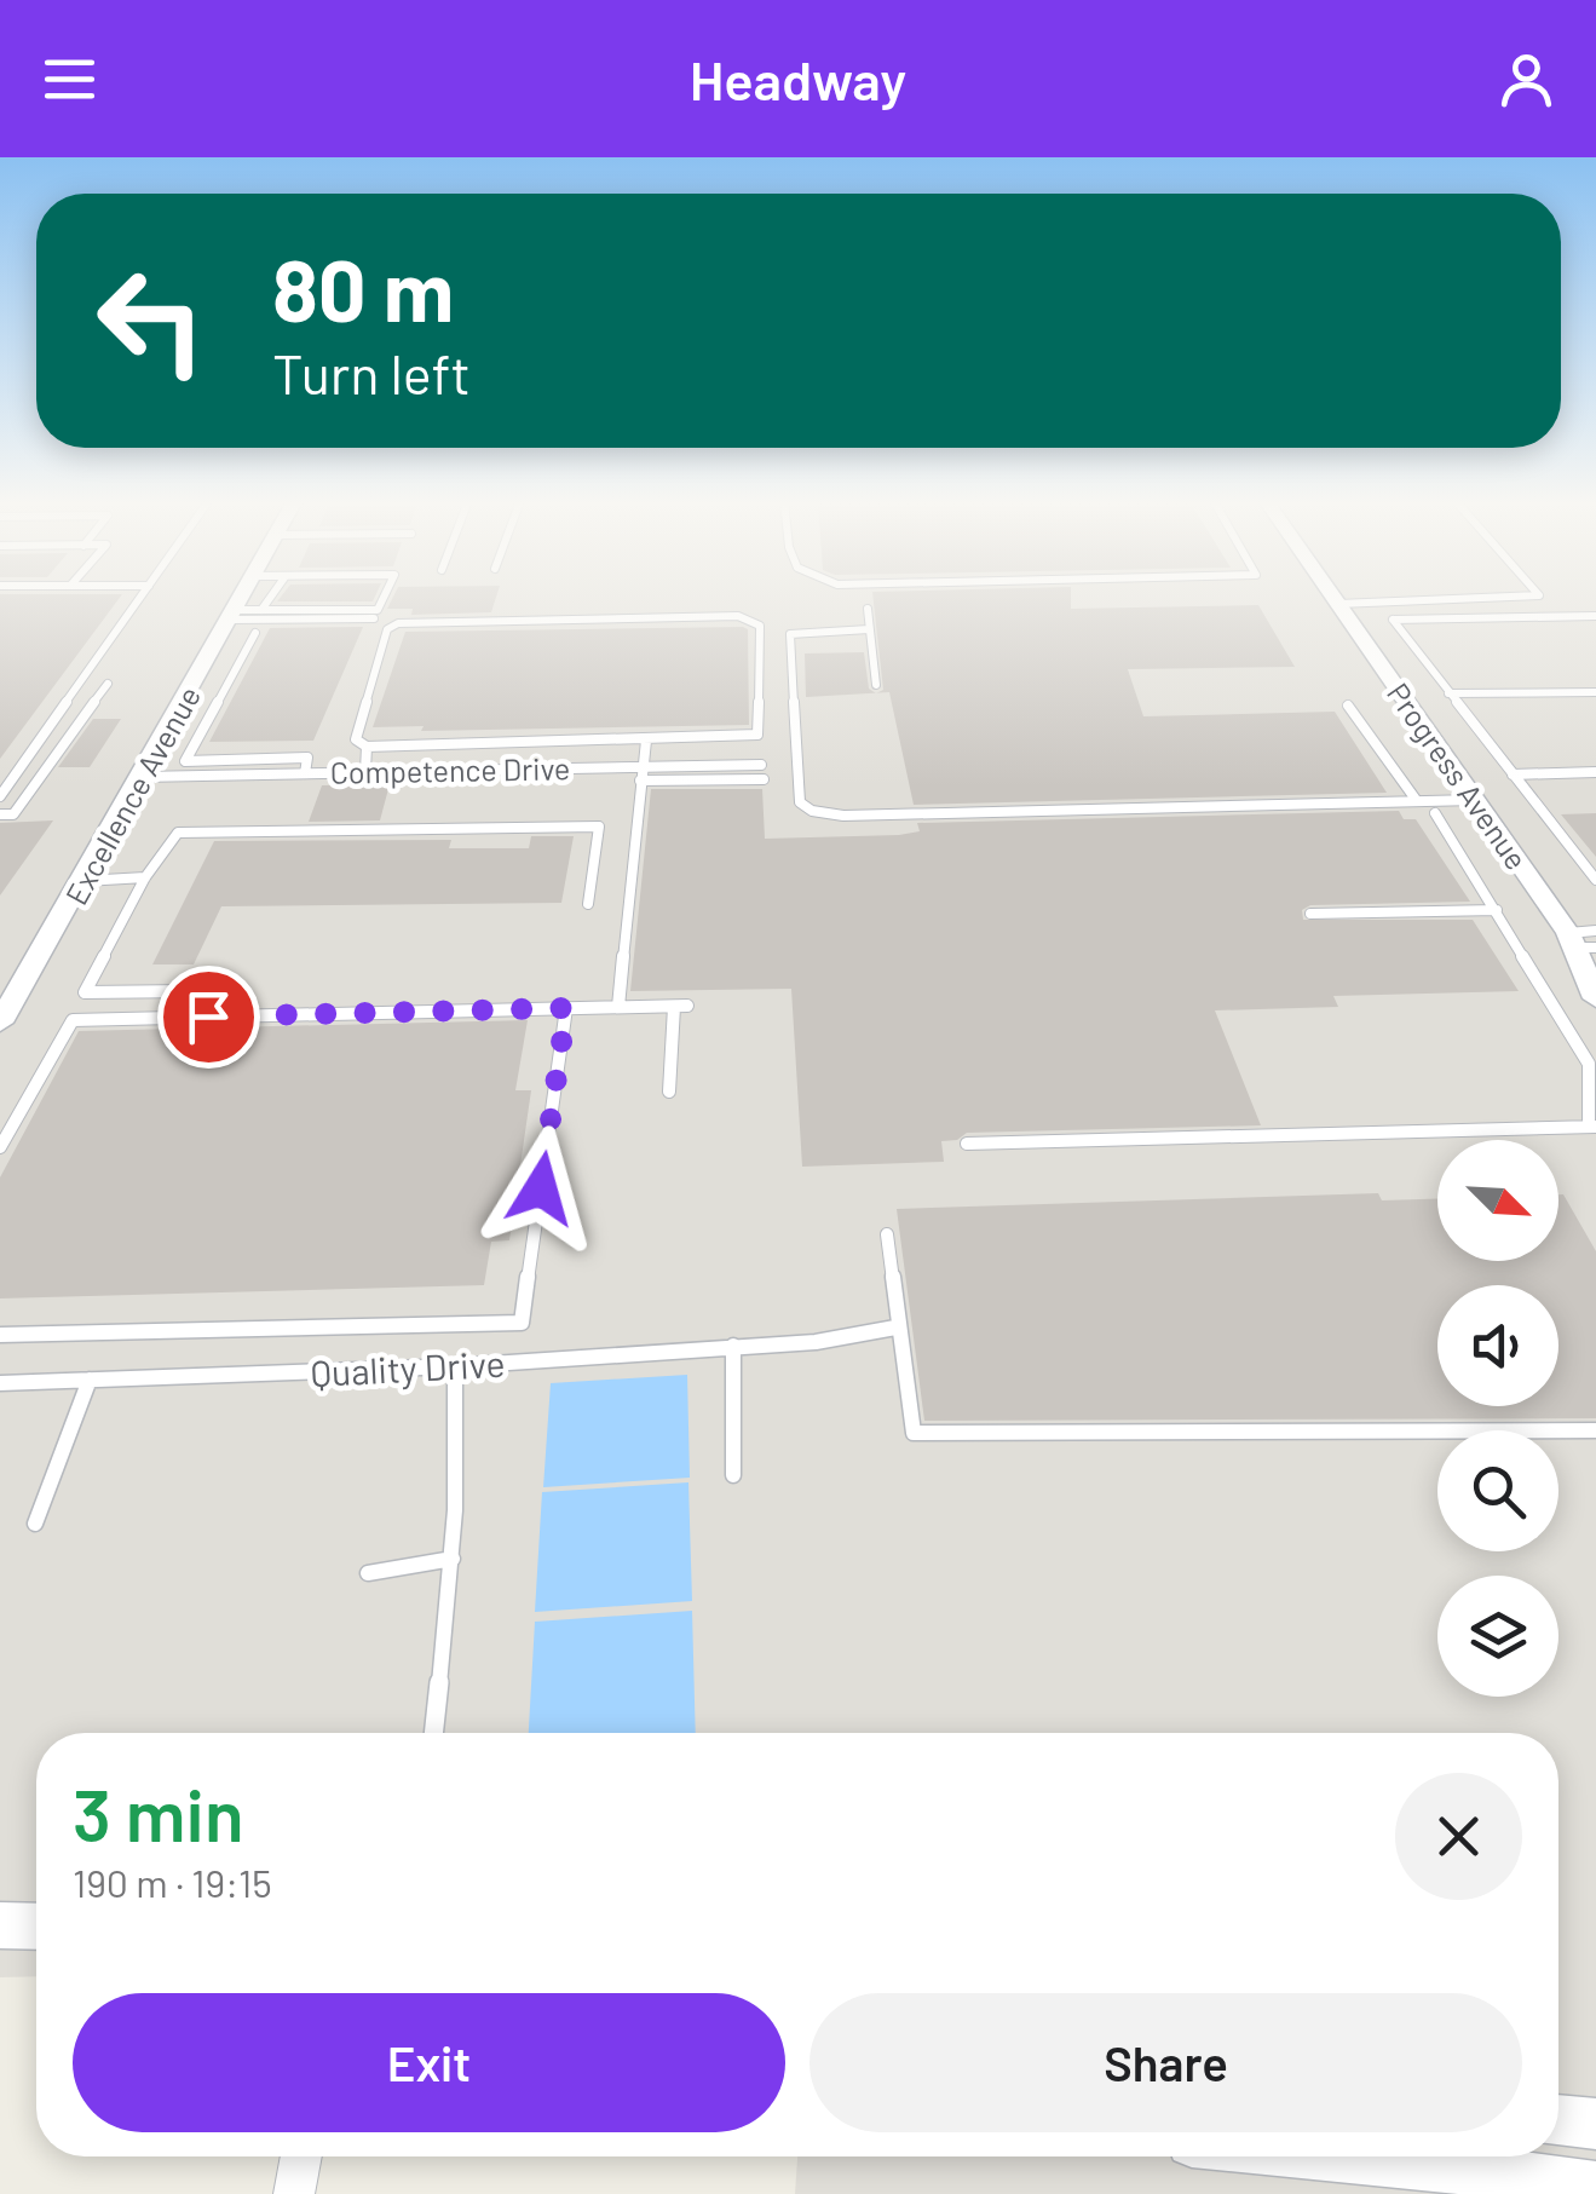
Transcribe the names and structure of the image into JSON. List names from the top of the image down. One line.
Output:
{"streets":{"street":["Progress Avenue","Excellence Avenue"],"lane":["Competence Drive","Quality Drive"]},"crossings":[["Competence Drive","Excellence Avenue"]],"north":"bottom right","page":{"header":"Headway","turn":["80 m","Turn left"],"heading":["3 min","190 m · 19:15"],"buttons":["Exit","Share"]}}
